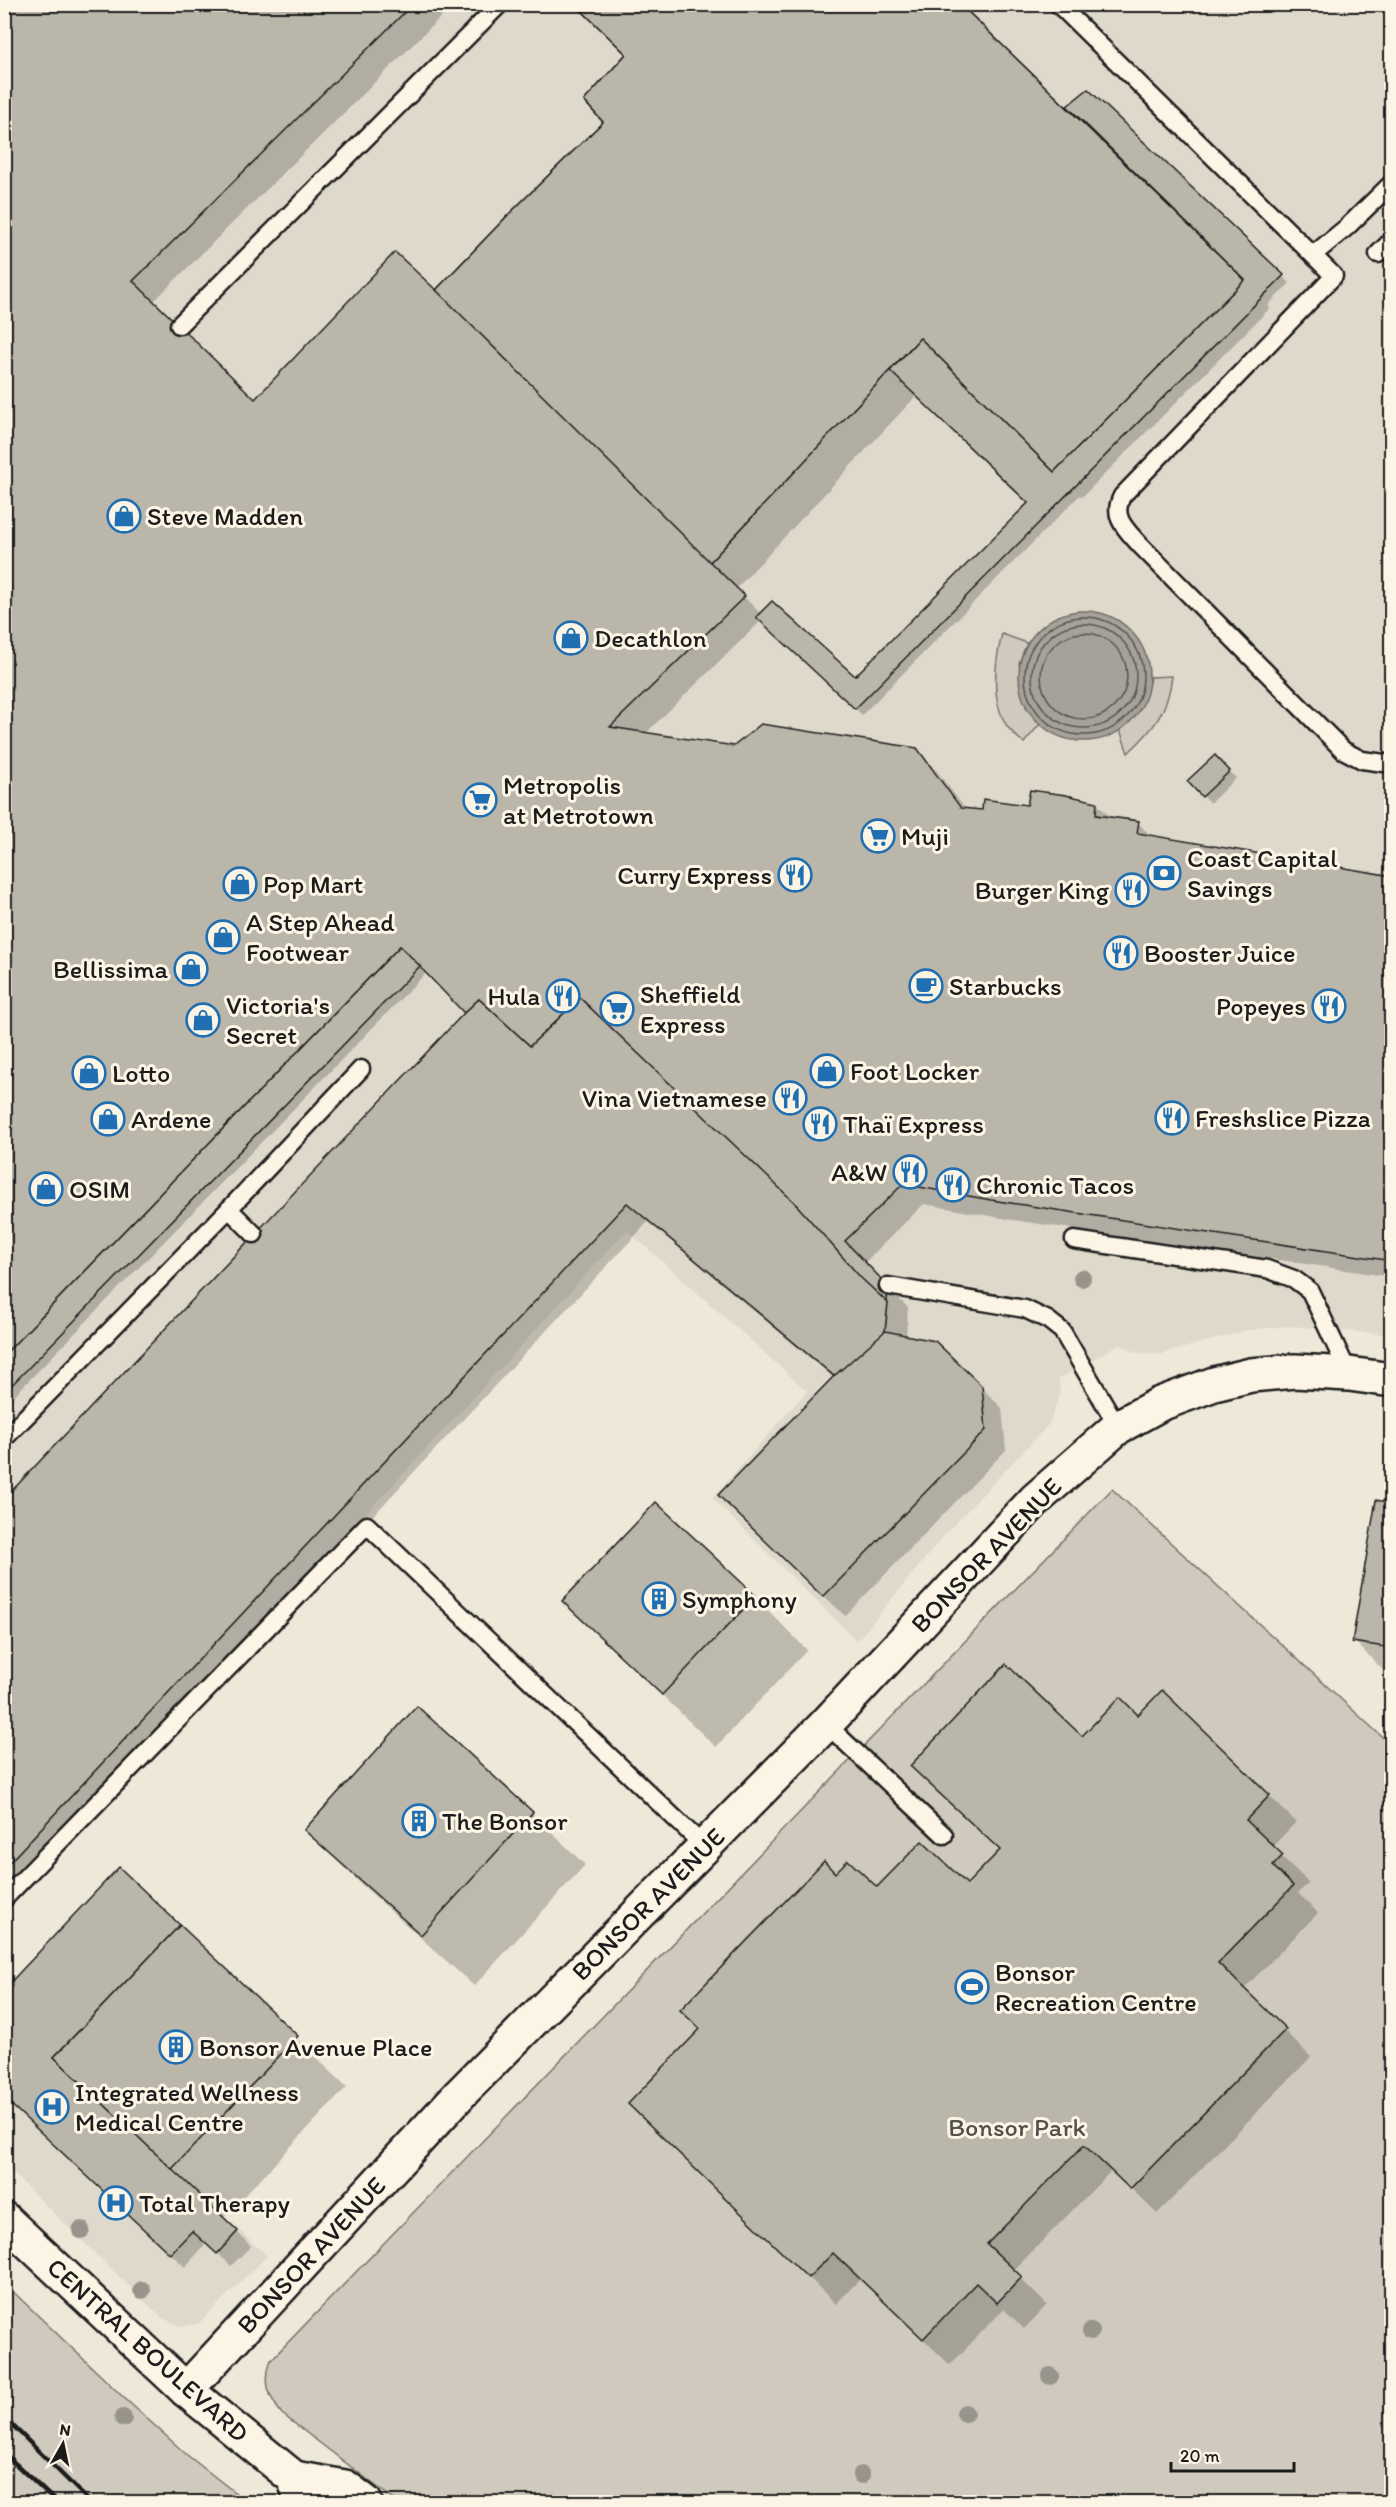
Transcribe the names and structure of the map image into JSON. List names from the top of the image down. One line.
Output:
{"streets":{"street":["BONSOR AVENUE","CENTRAL BOULEVARD"]},"crossings":[["BONSOR AVENUE","CENTRAL BOULEVARD"]],"parks":["Bonsor Park"],"places":{"shop":["Steve Madden","Decathlon","Pop Mart","A Step Ahead Footwear","Bellissima","Victoria's Secret","Foot Locker","Lotto","Ardene","OSIM"],"supermarket":["Metropolis at Metrotown","Muji","Sheffield Express"],"bank":["Coast Capital Savings"],"restaurant":["Curry Express","Burger King","Booster Juice","Hula","Popeyes","Vina Vietnamese","Freshslice Pizza","Thaï Express","A&W","Chronic Tacos"],"cafe":["Starbucks"],"building":["Symphony","The Bonsor","Bonsor Avenue Place"],"sports":["Bonsor Recreation Centre"],"hospital":["Integrated Wellness Medical Centre","Total Therapy"]},"scale_bar":"20 m","north":"top"}
